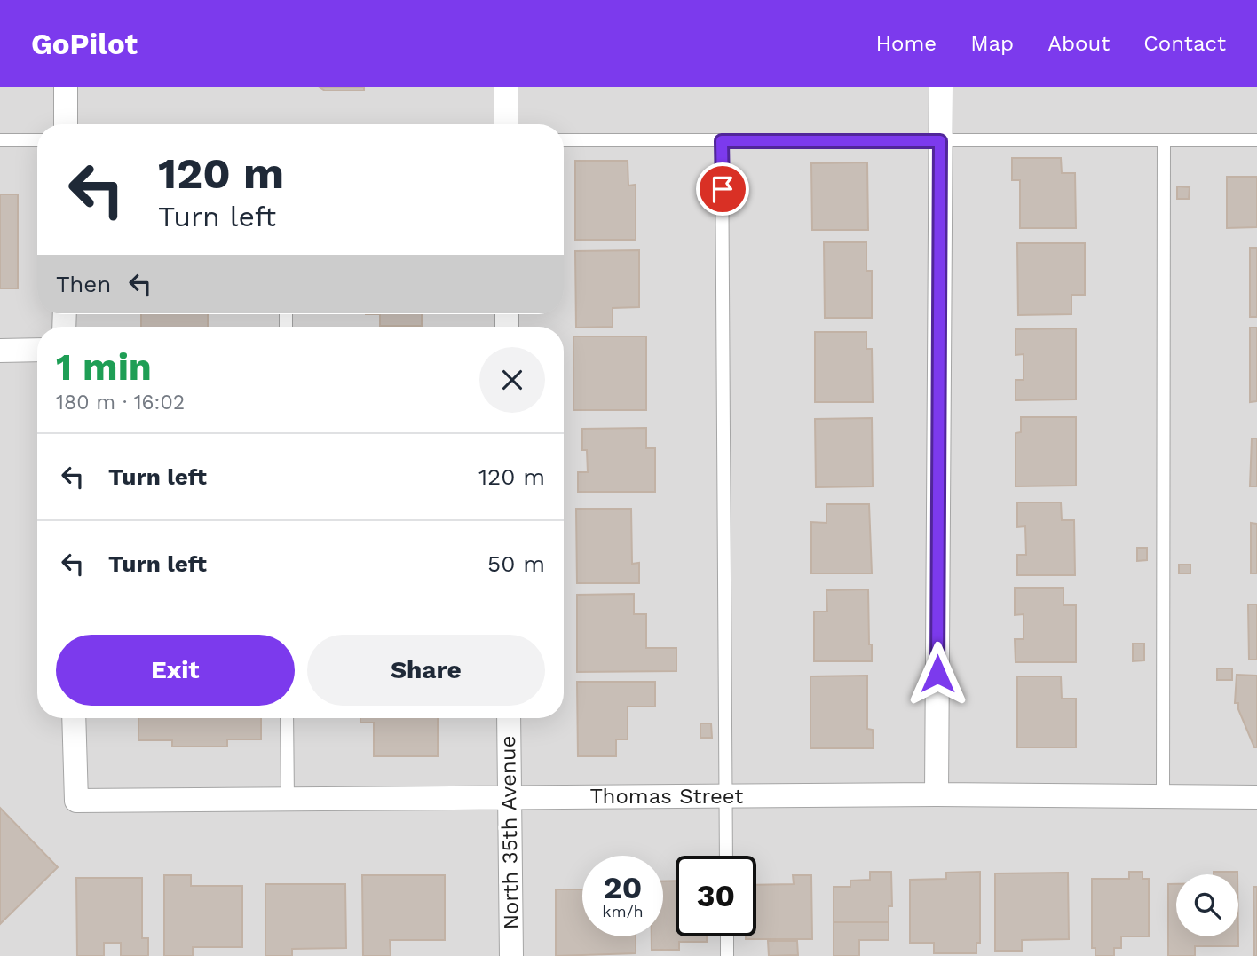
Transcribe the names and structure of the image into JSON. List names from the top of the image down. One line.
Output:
{"streets":{"street":["Thomas Street","North 35th Avenue"]},"crossings":[["Thomas Street","North 35th Avenue"]],"page":{"header":"GoPilot","nav":["Home","Map","About","Contact"],"turn":["120 m","Turn left"],"then":"Then","heading":["1 min","180 m · 16:02"],"list":[{"name":"Turn left","value":"120 m"},{"name":"Turn left","value":"50 m"}],"buttons":["Exit","Share"],"speed":"20 km/h","limit":"30"}}
